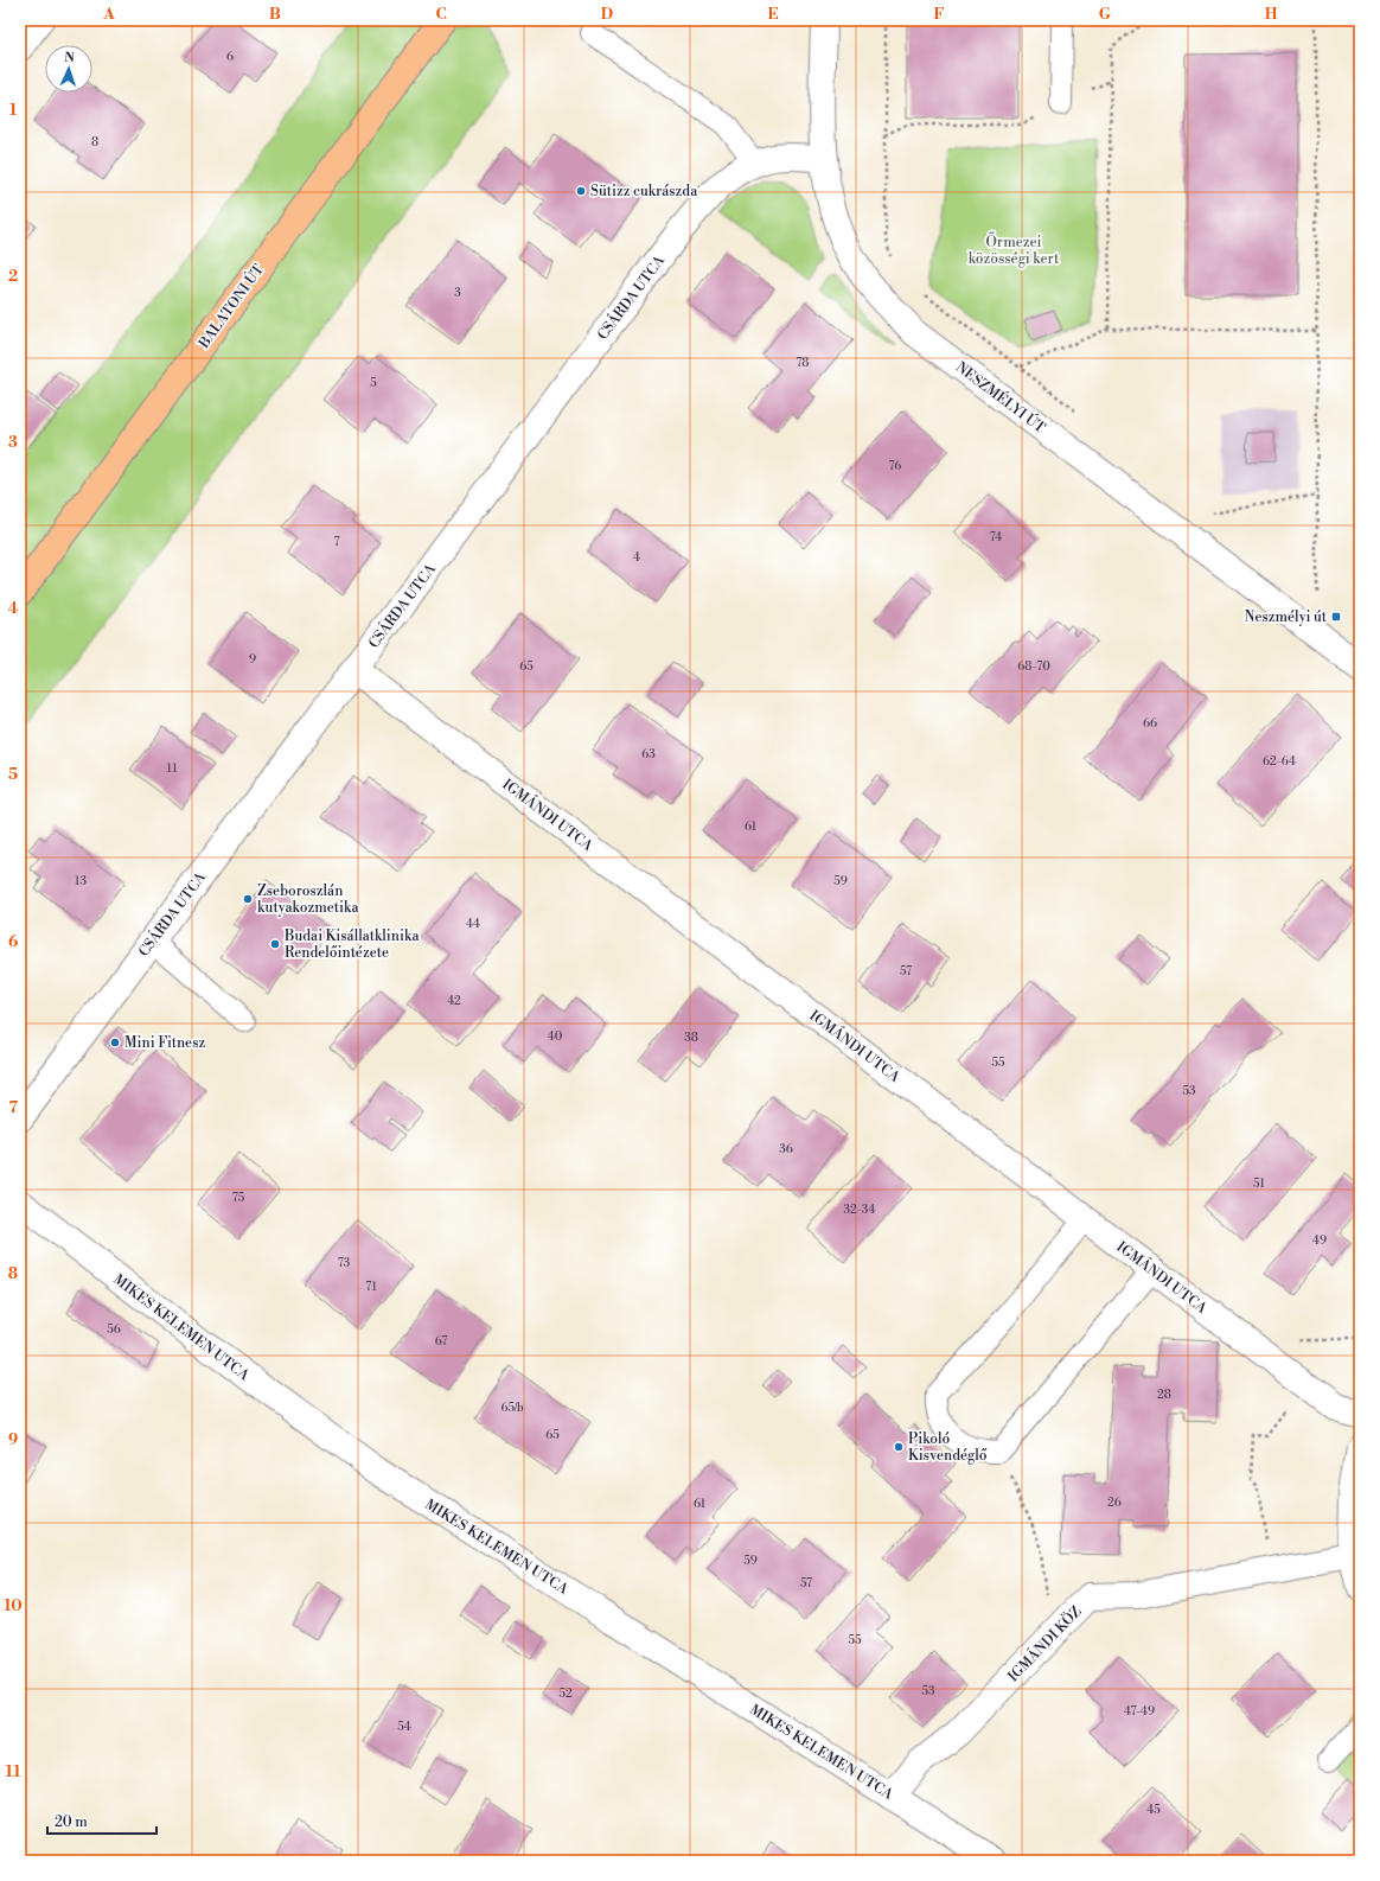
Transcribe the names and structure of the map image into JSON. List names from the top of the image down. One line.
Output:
{"streets":{"main road":["BALATONI ÚT"],"street":["CSÁRDA UTCA","NESZMÉLYI ÚT","IGMÁNDI UTCA","MIKES KELEMEN UTCA","IGMÁNDI KÖZ"]},"crossings":[["CSÁRDA UTCA","NESZMÉLYI ÚT"],["CSÁRDA UTCA","IGMÁNDI UTCA"],["MIKES KELEMEN UTCA","IGMÁNDI KÖZ"]],"parks":["Őrmezei közösségi kert"],"places":{"other":["Sütizz cukrászda","Zseboroszlán kutyakozmetika","Budai Kisállatklinika Rendelőintézete","Mini Fitnesz","Pikoló Kisvendéglő"],"transit":["Neszmélyi út"]},"house_numbers":["6","8","3","78","5","76","74","7","4","9","65","68-70","66","63","62-64","11","61","13","59","44","57","42","40","38","55","53","36","51","75","32-34","49","73","71","56","67","28","65/b","65","26","61","59","57","55","53","52","47-49","54","45"],"scale_bar":"20 m","north":"top","grid":{"columns":["A","B","C","D","E","F","G","H"],"rows":["1","2","3","4","5","6","7","8","9","10","11"]}}
